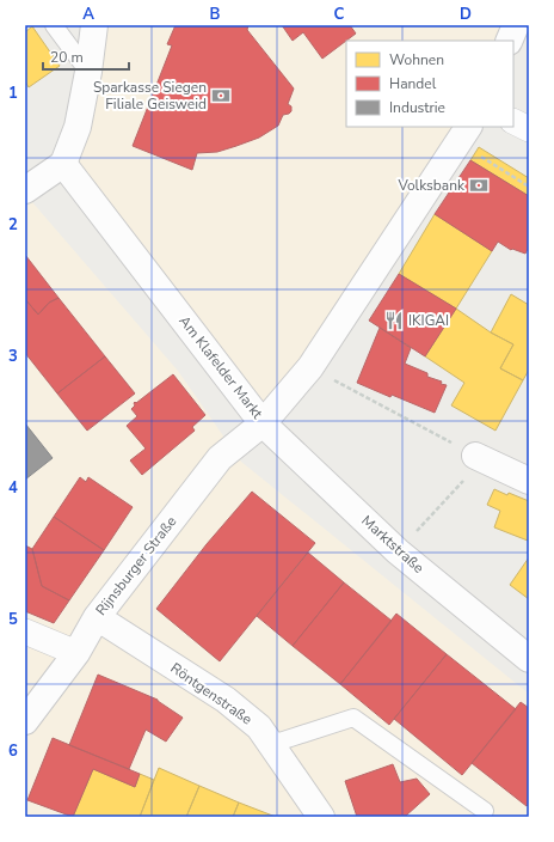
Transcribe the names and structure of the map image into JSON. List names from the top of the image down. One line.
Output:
{"streets":{"street":["Am Klafelder Markt","Marktstraße","Rijnsburger Straße","Röntgenstraße"]},"crossings":[["Am Klafelder Markt","Marktstraße"],["Am Klafelder Markt","Rijnsburger Straße"],["Marktstraße","Rijnsburger Straße"],["Rijnsburger Straße","Röntgenstraße"]],"places":{"bank":["Sparkasse Siegen Filiale Geisweid","Volksbank"],"restaurant":["IKIGAI"]},"legend":["Wohnen","Handel","Industrie"],"scale_bar":"20 m","grid":{"columns":["A","B","C","D"],"rows":["1","2","3","4","5","6"]}}
